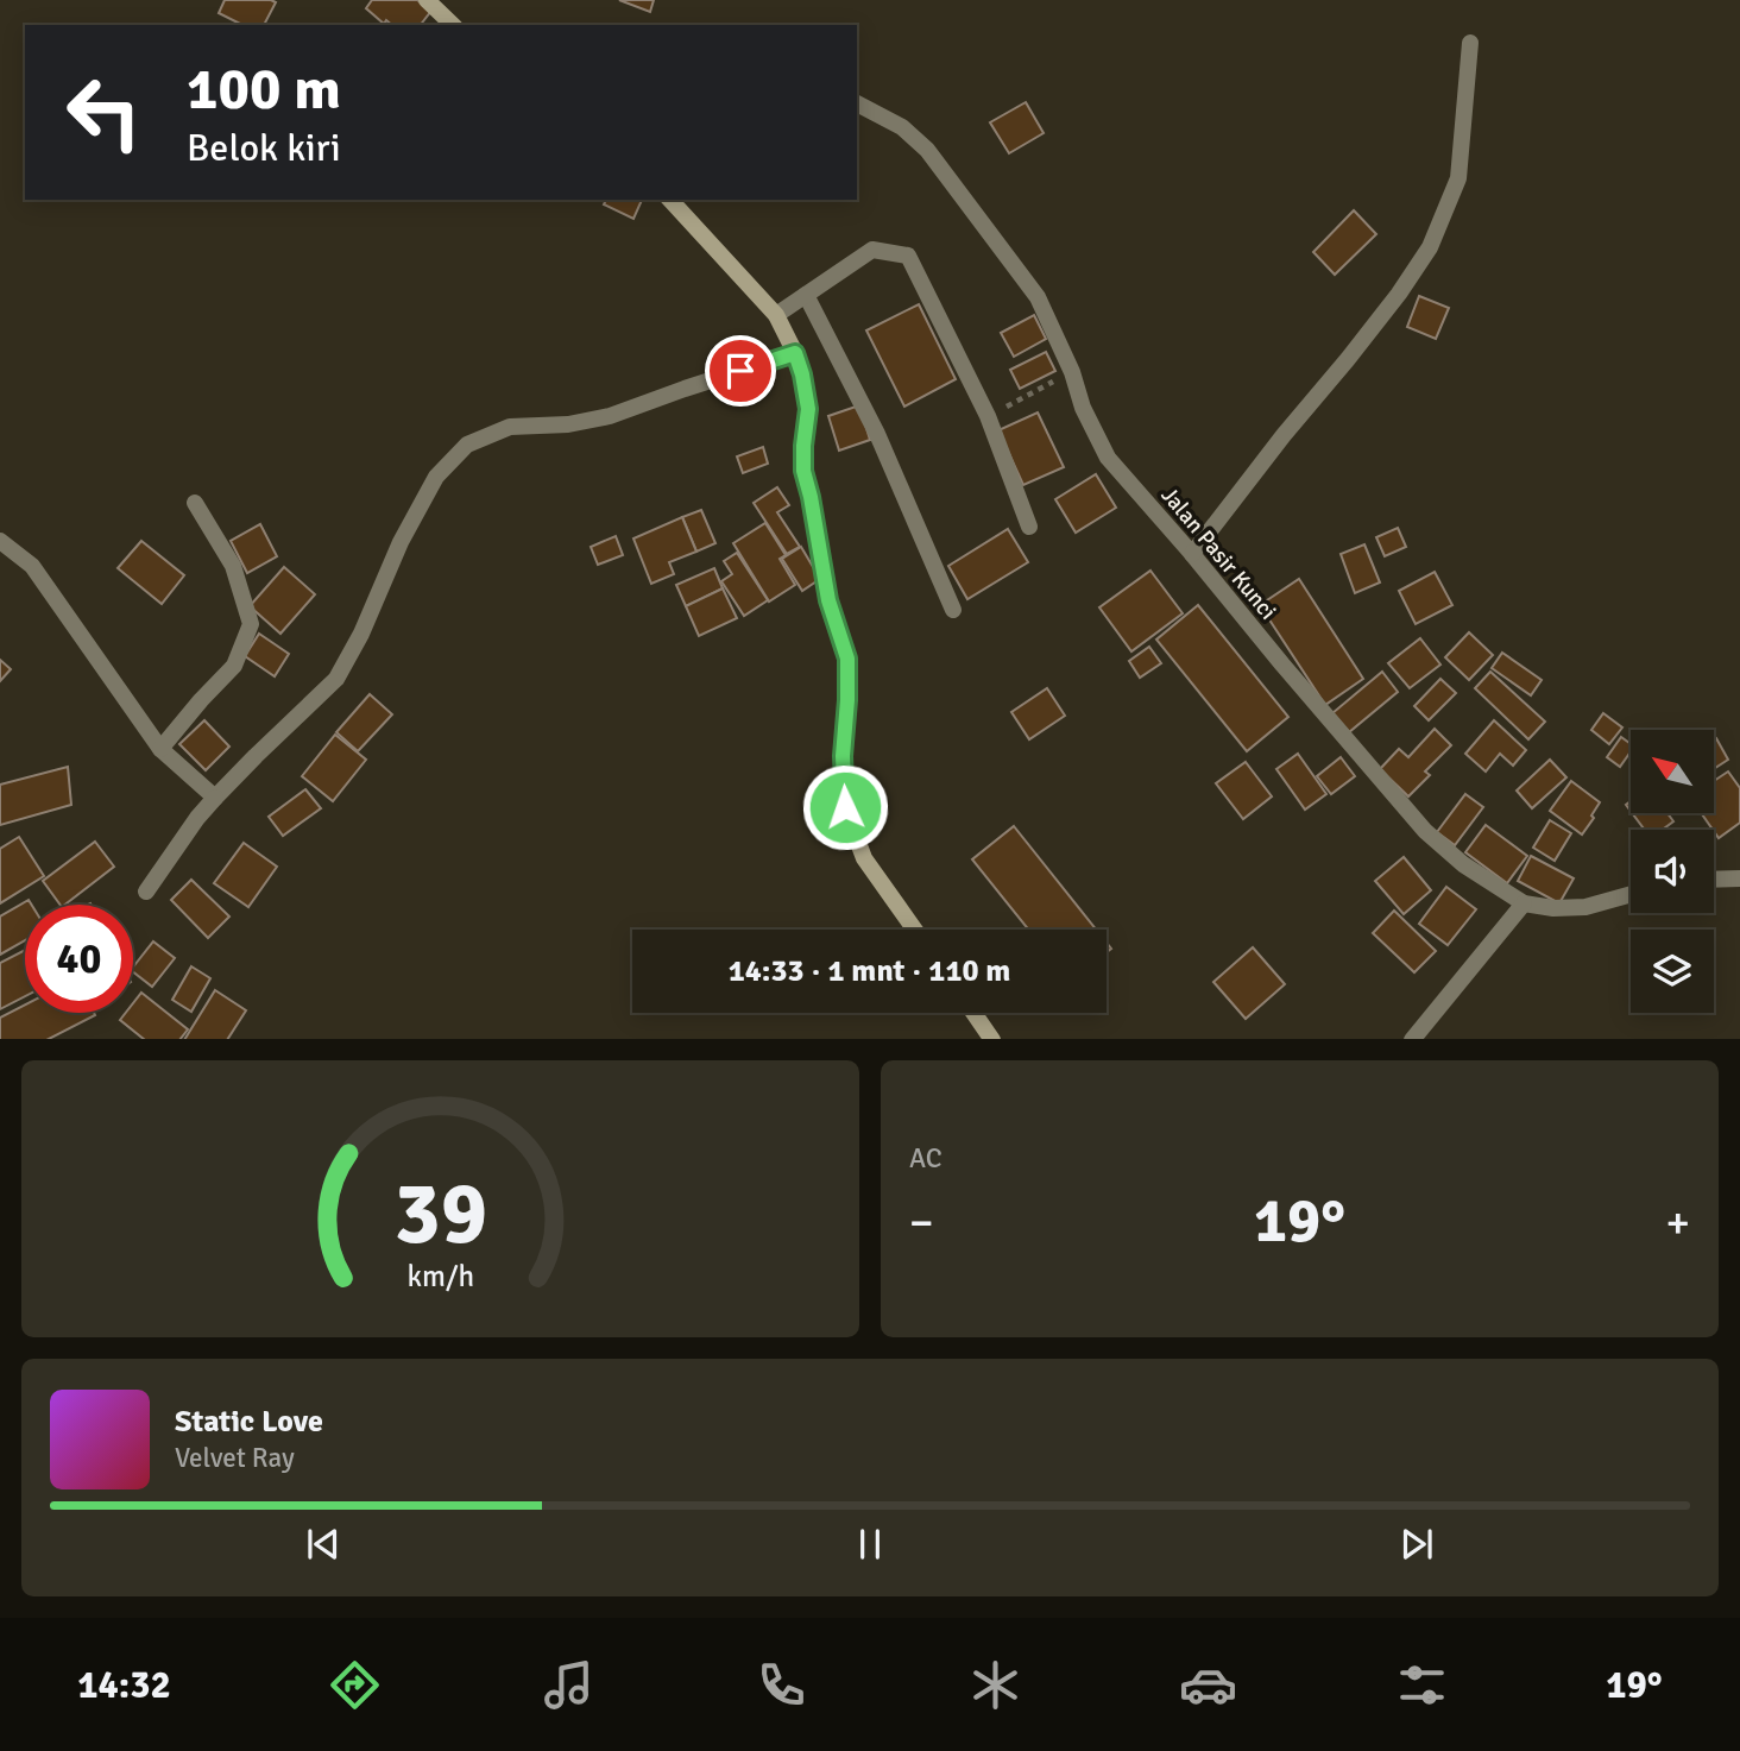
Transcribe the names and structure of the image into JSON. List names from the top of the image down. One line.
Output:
{"streets":{"street":["Jalan Pasir Kunci"]},"north":"top left","page":{"turn":["100 m","Belok kiri"],"limit":"40","trip":"14:33 · 1 mnt · 110 m","tile":"AC","heat":["−","19°","+"],"song":["Static Love","Velvet Ray"],"tabs":["14:32","19°"],"gauge":["39","km/h"]}}
